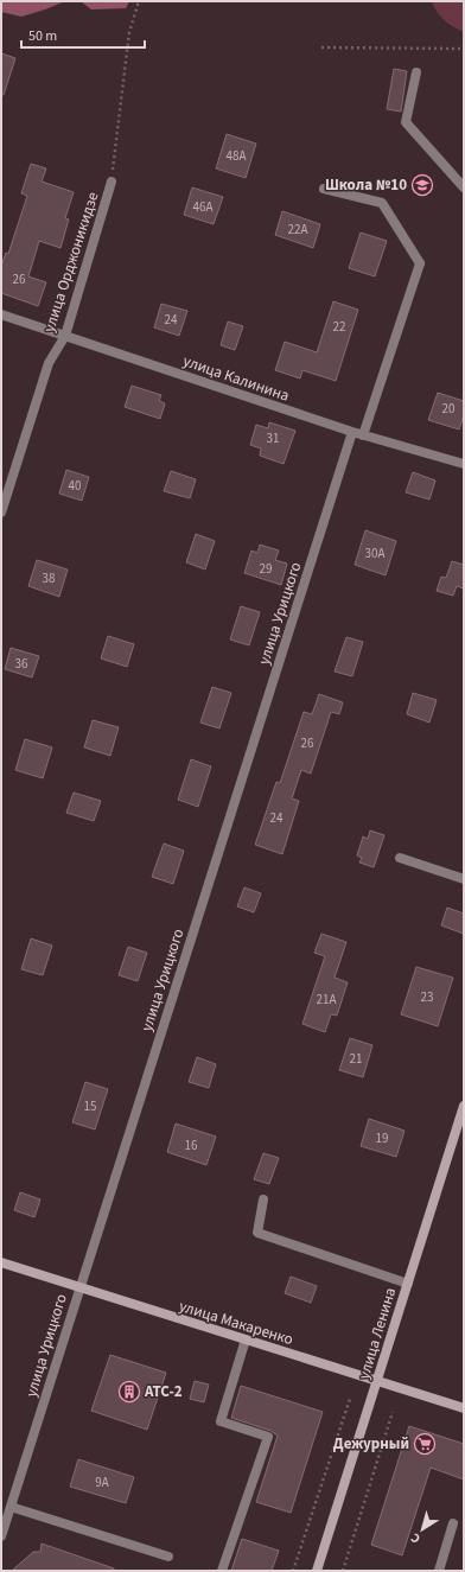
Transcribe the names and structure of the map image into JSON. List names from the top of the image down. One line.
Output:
{"streets":{"street":["улица Орджоникидзе","улица Калинина","улица Урицкого","улица Макаренко","улица Ленина"]},"crossings":[["улица Орджоникидзе","улица Калинина"],["улица Калинина","улица Урицкого"],["улица Урицкого","улица Макаренко"],["улица Макаренко","улица Ленина"]],"places":{"school or university":["Школа №10"],"building":["АТС-2"],"supermarket":["Дежурный"]},"house_numbers":["48А","46А","22А","26","24","22","20","31","40","30А","29","38","36","26","24","23","21А","21","15","19","16","9А"],"scale_bar":"50 m","north":"bottom left"}
